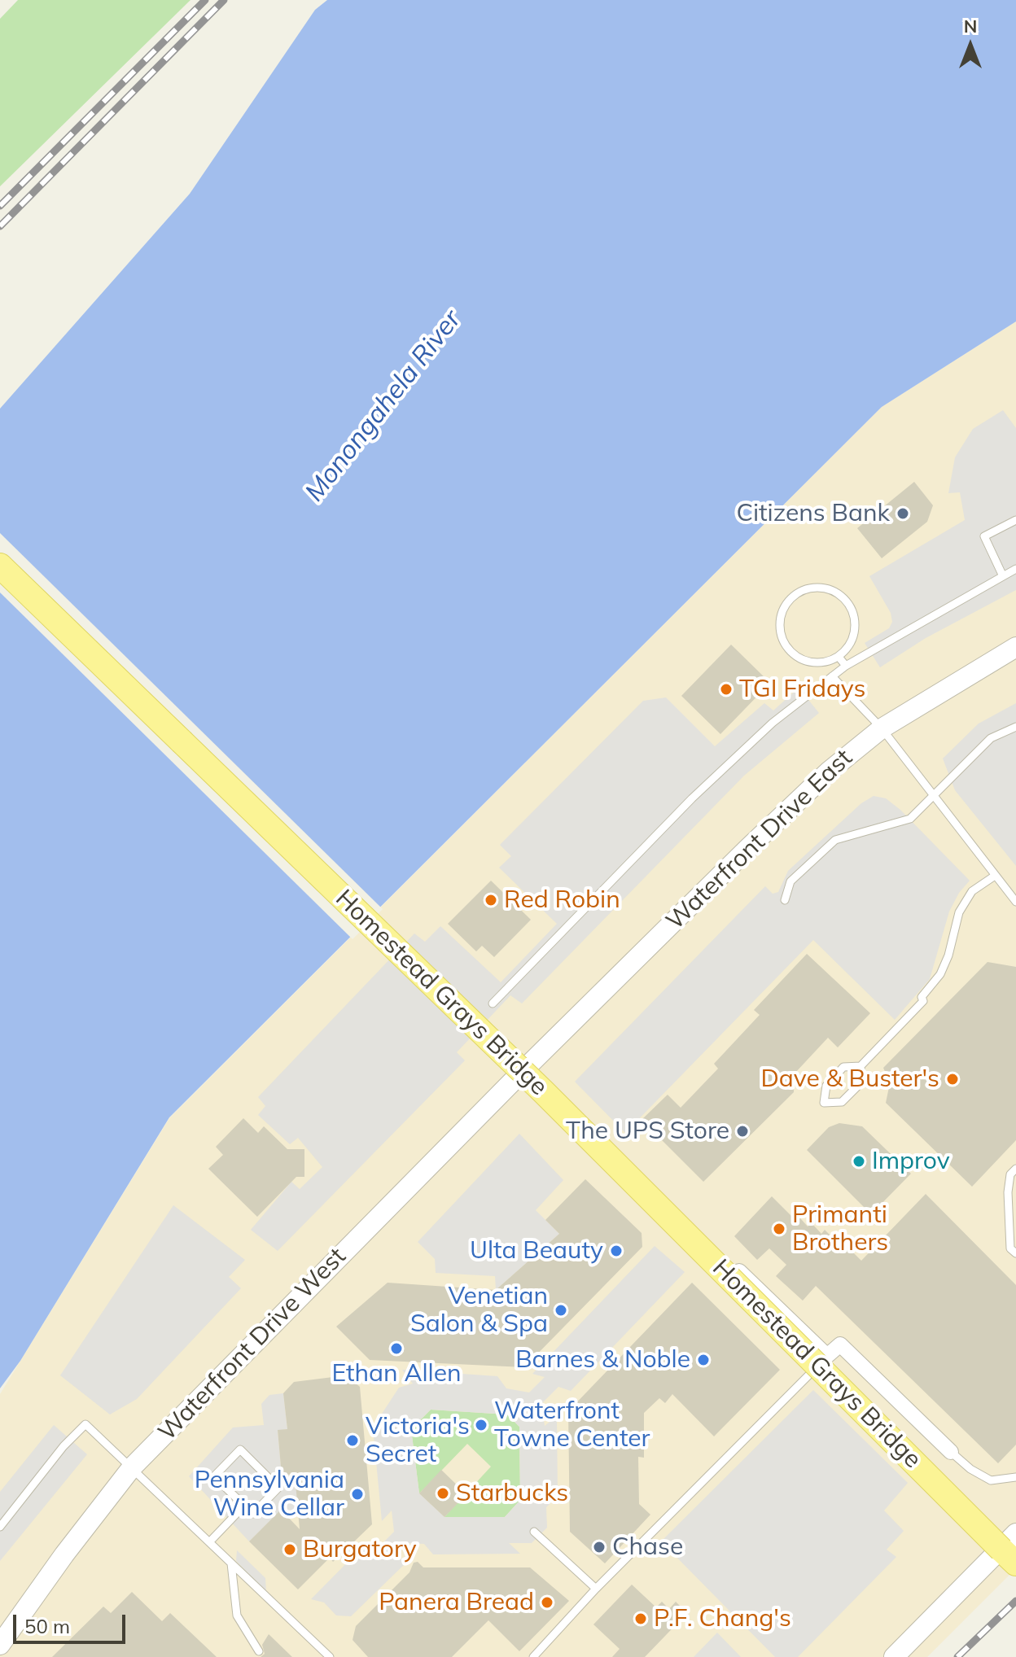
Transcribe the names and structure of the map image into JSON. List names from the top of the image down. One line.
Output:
{"streets":{"main road":["Homestead Grays Bridge"],"street":["Waterfront Drive East","Waterfront Drive West"]},"crossings":[["Waterfront Drive East","Waterfront Drive West"]],"water":["Monongahela River"],"places":["Citizens Bank","TGI Fridays","Red Robin","Dave & Buster's","The UPS Store","Improv","Primanti Brothers","Ulta Beauty","Venetian Salon & Spa","Ethan Allen","Barnes & Noble","Waterfront Towne Center","Victoria's Secret","Starbucks","Pennsylvania Wine Cellar","Chase","Burgatory","Panera Bread","P.F. Chang's"],"scale_bar":"50 m","north":"top"}
